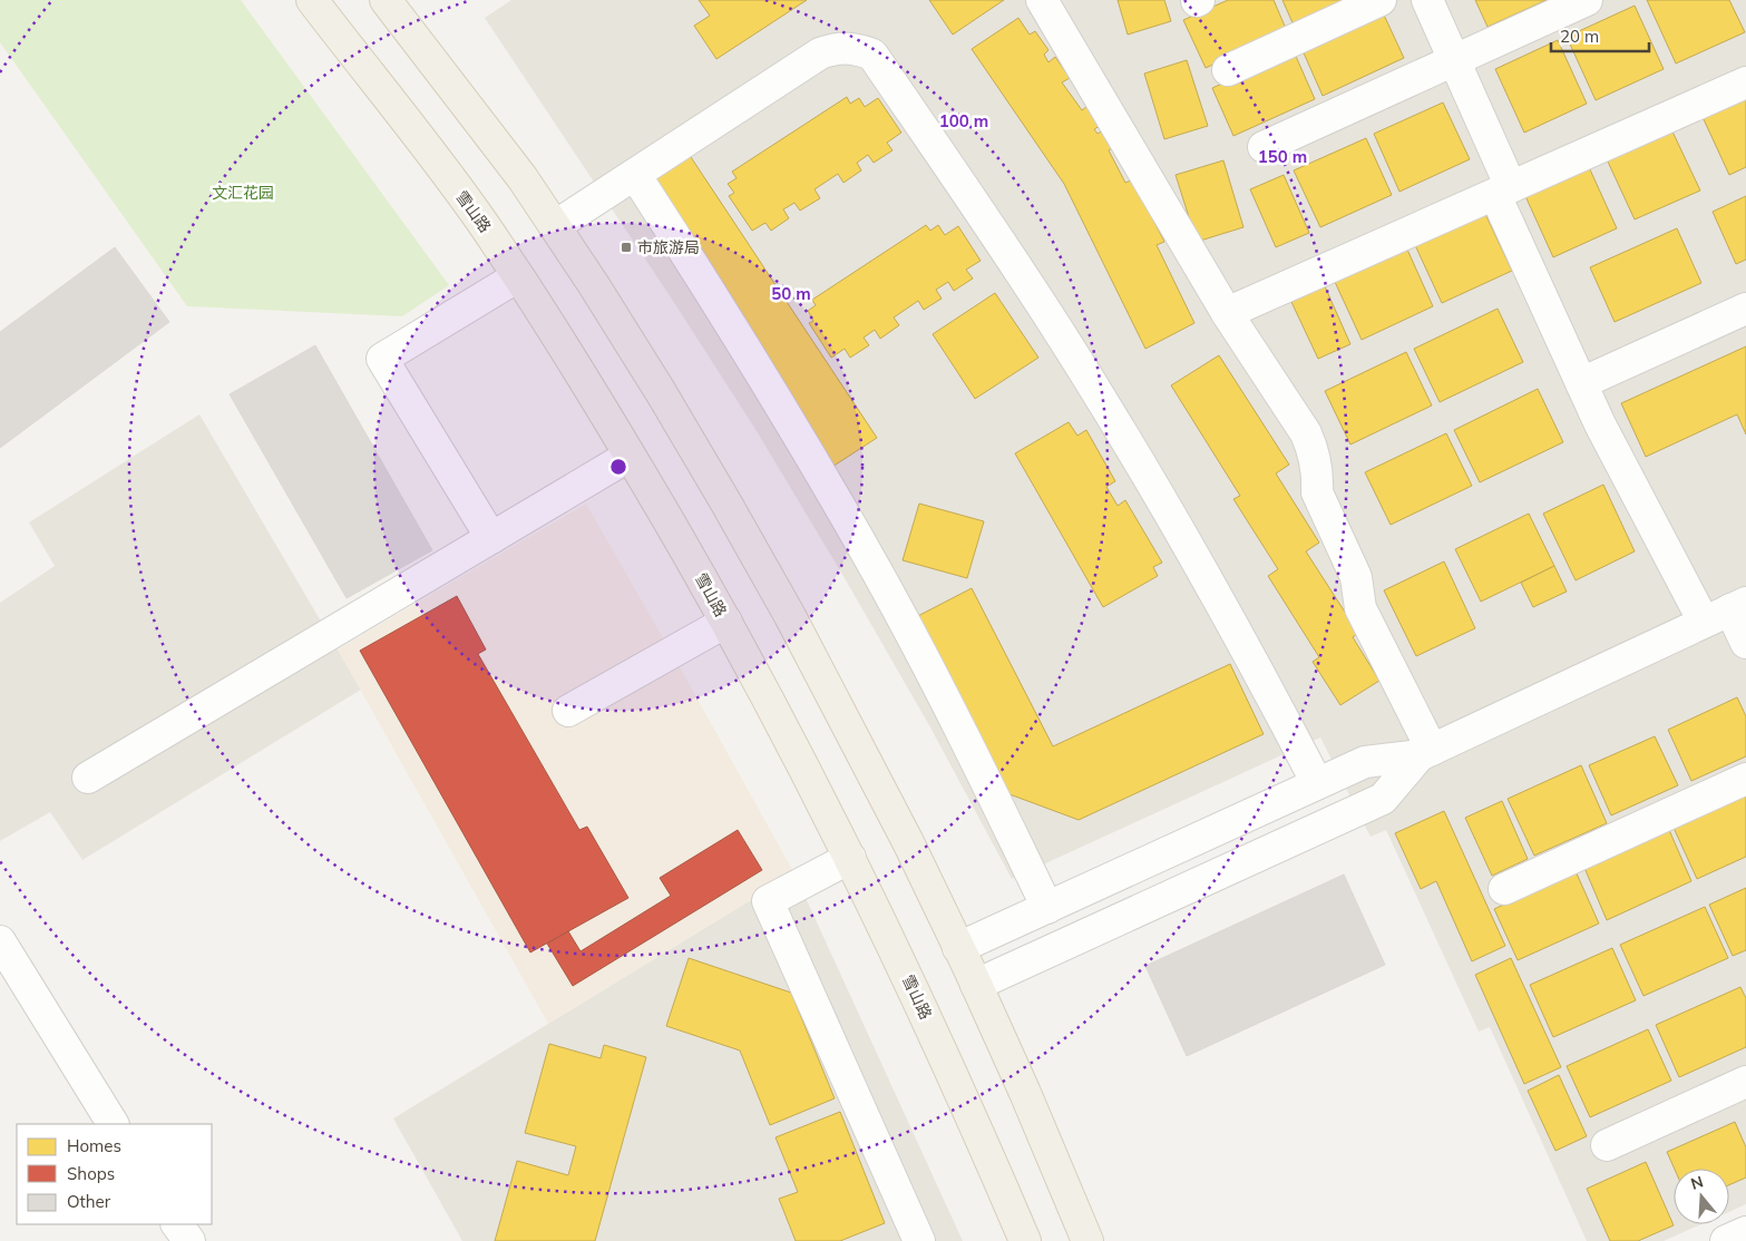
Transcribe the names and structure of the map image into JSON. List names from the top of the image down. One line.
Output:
{"streets":{"main road":["雪山路"]},"parks":["文汇花园"],"places":{"transit":["市旅游局"]},"legend":["Homes","Shops","Other"],"scale_bar":"20 m","north":"top","rings":["100 m","150 m","50 m"]}
